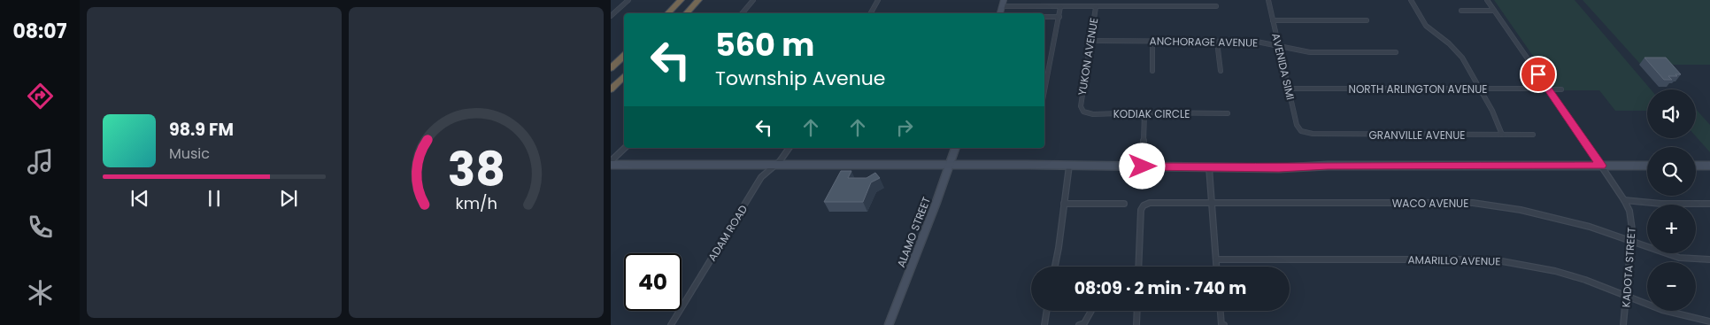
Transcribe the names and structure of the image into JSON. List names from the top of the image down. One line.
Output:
{"streets":{"street":["ANCHORAGE AVENUE","YUKON AVENUE","AVENIDA SIMI","NORTH ARLINGTON AVENUE","KODIAK CIRCLE","GRANVILLE AVENUE","WACO AVENUE","ALAMO STREET","ADAM ROAD","AMARILLO AVENUE","KADOTA STREET"]},"crossings":[["ANCHORAGE AVENUE","YUKON AVENUE"],["ANCHORAGE AVENUE","AVENIDA SIMI"],["YUKON AVENUE","KODIAK CIRCLE"],["AVENIDA SIMI","NORTH ARLINGTON AVENUE"],["AVENIDA SIMI","GRANVILLE AVENUE"],["NORTH ARLINGTON AVENUE","KADOTA STREET"],["WACO AVENUE","KADOTA STREET"],["AMARILLO AVENUE","KADOTA STREET"]],"page":{"tabs":"08:07","turn":["560 m","Township Avenue"],"map_buttons":["+","−"],"song":["98.9 FM","Music"],"limit":"40","trip":"08:09 · 2 min · 740 m","gauge":["38","km/h"]}}
